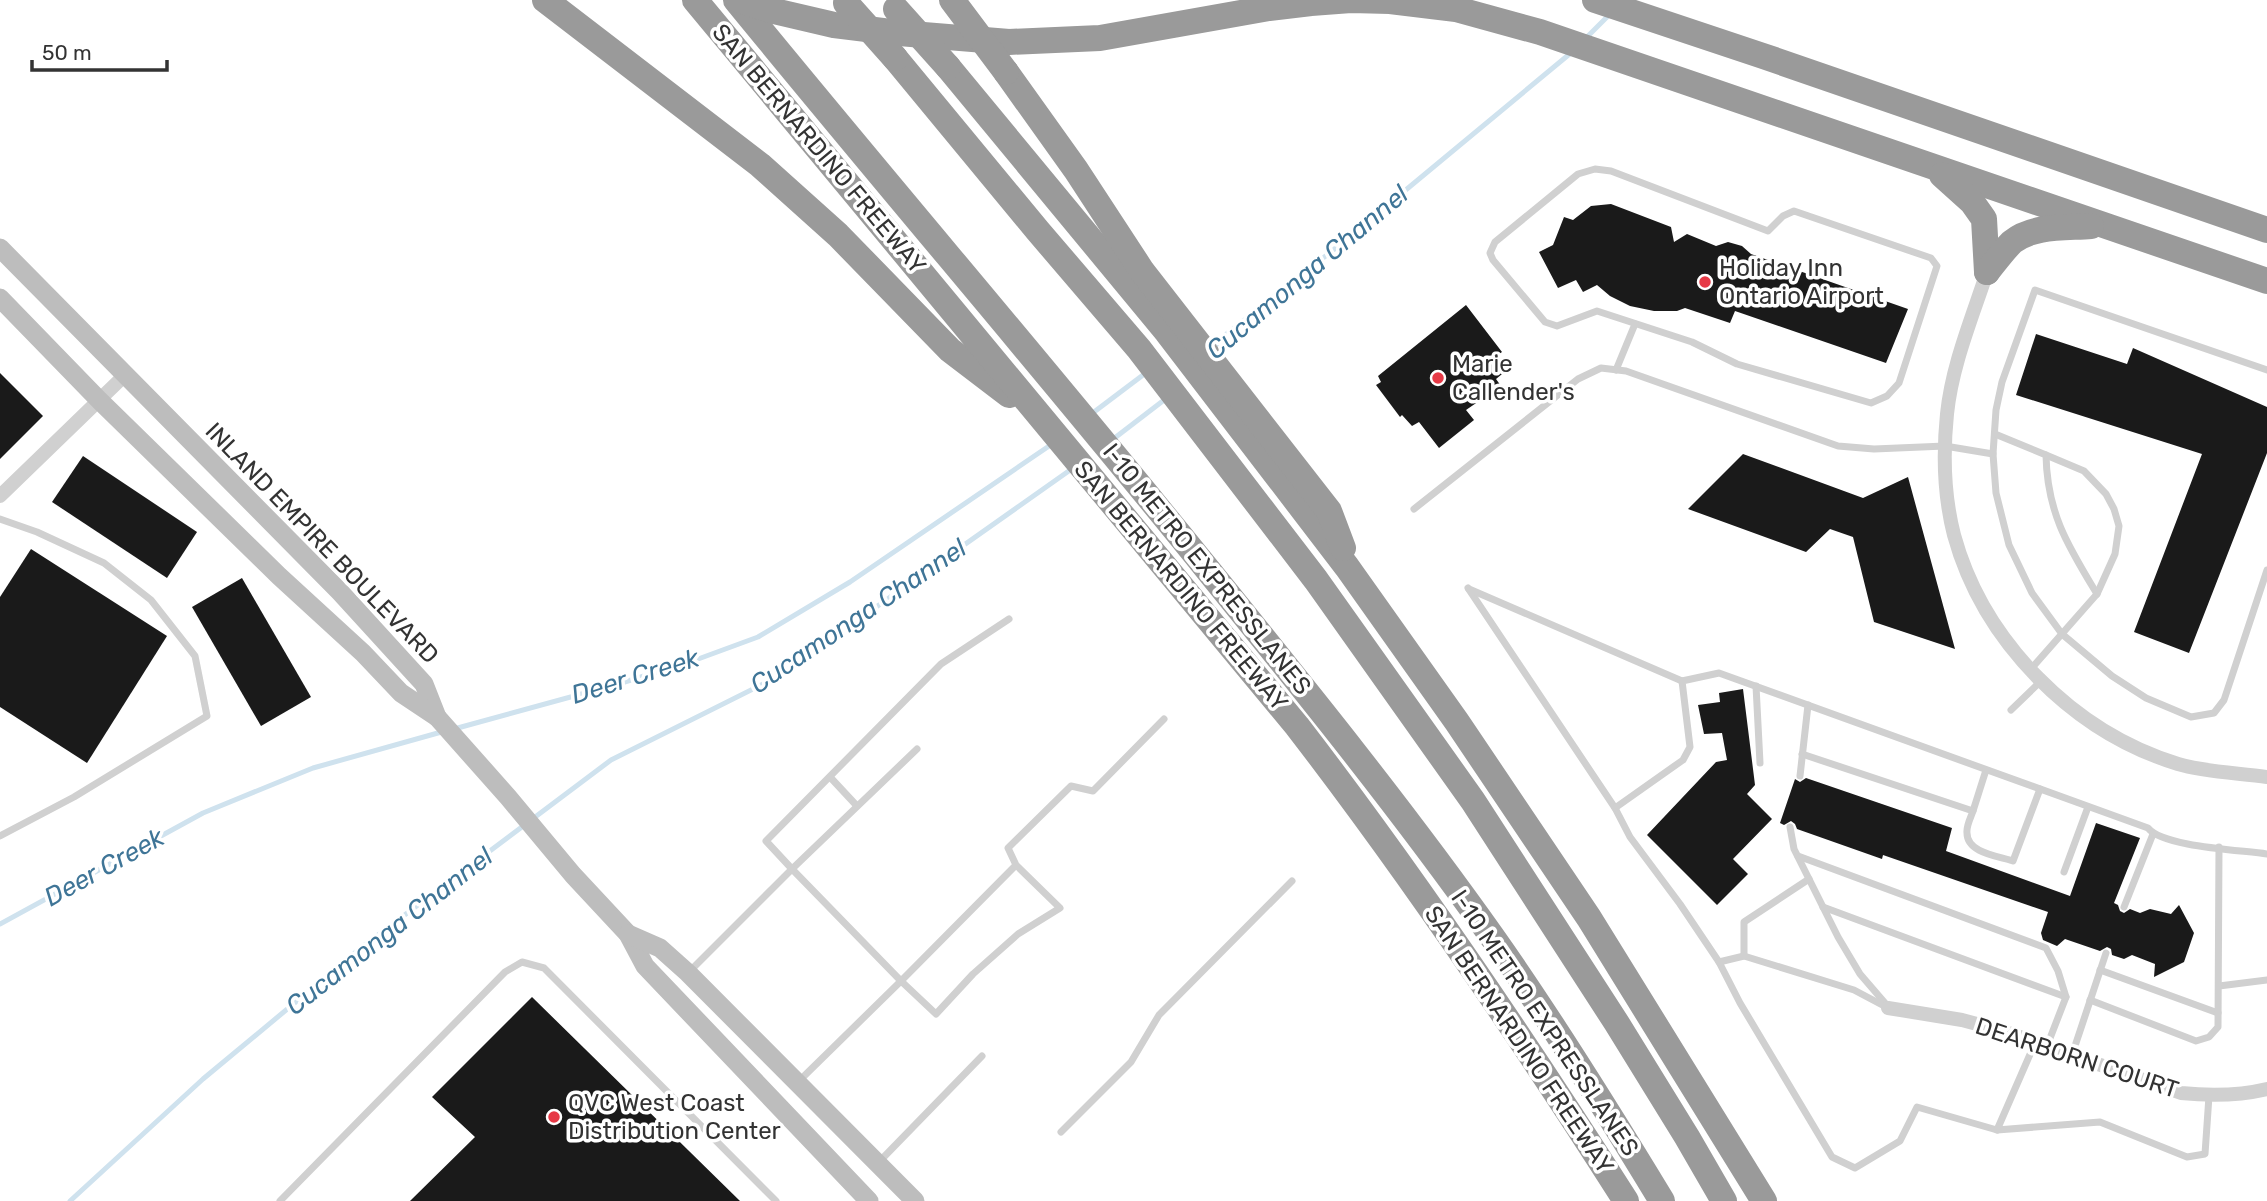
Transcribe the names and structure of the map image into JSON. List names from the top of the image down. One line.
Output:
{"streets":{"highway":["SAN BERNARDINO FREEWAY","I-10 METRO EXPRESSLANES"],"main road":["INLAND EMPIRE BOULEVARD"],"street":["DEARBORN COURT"]},"water":["Cucamonga Channel","Deer Creek"],"places":["Holiday Inn Ontario Airport","Marie Callender's","QVC West Coast Distribution Center"],"scale_bar":"50 m"}
